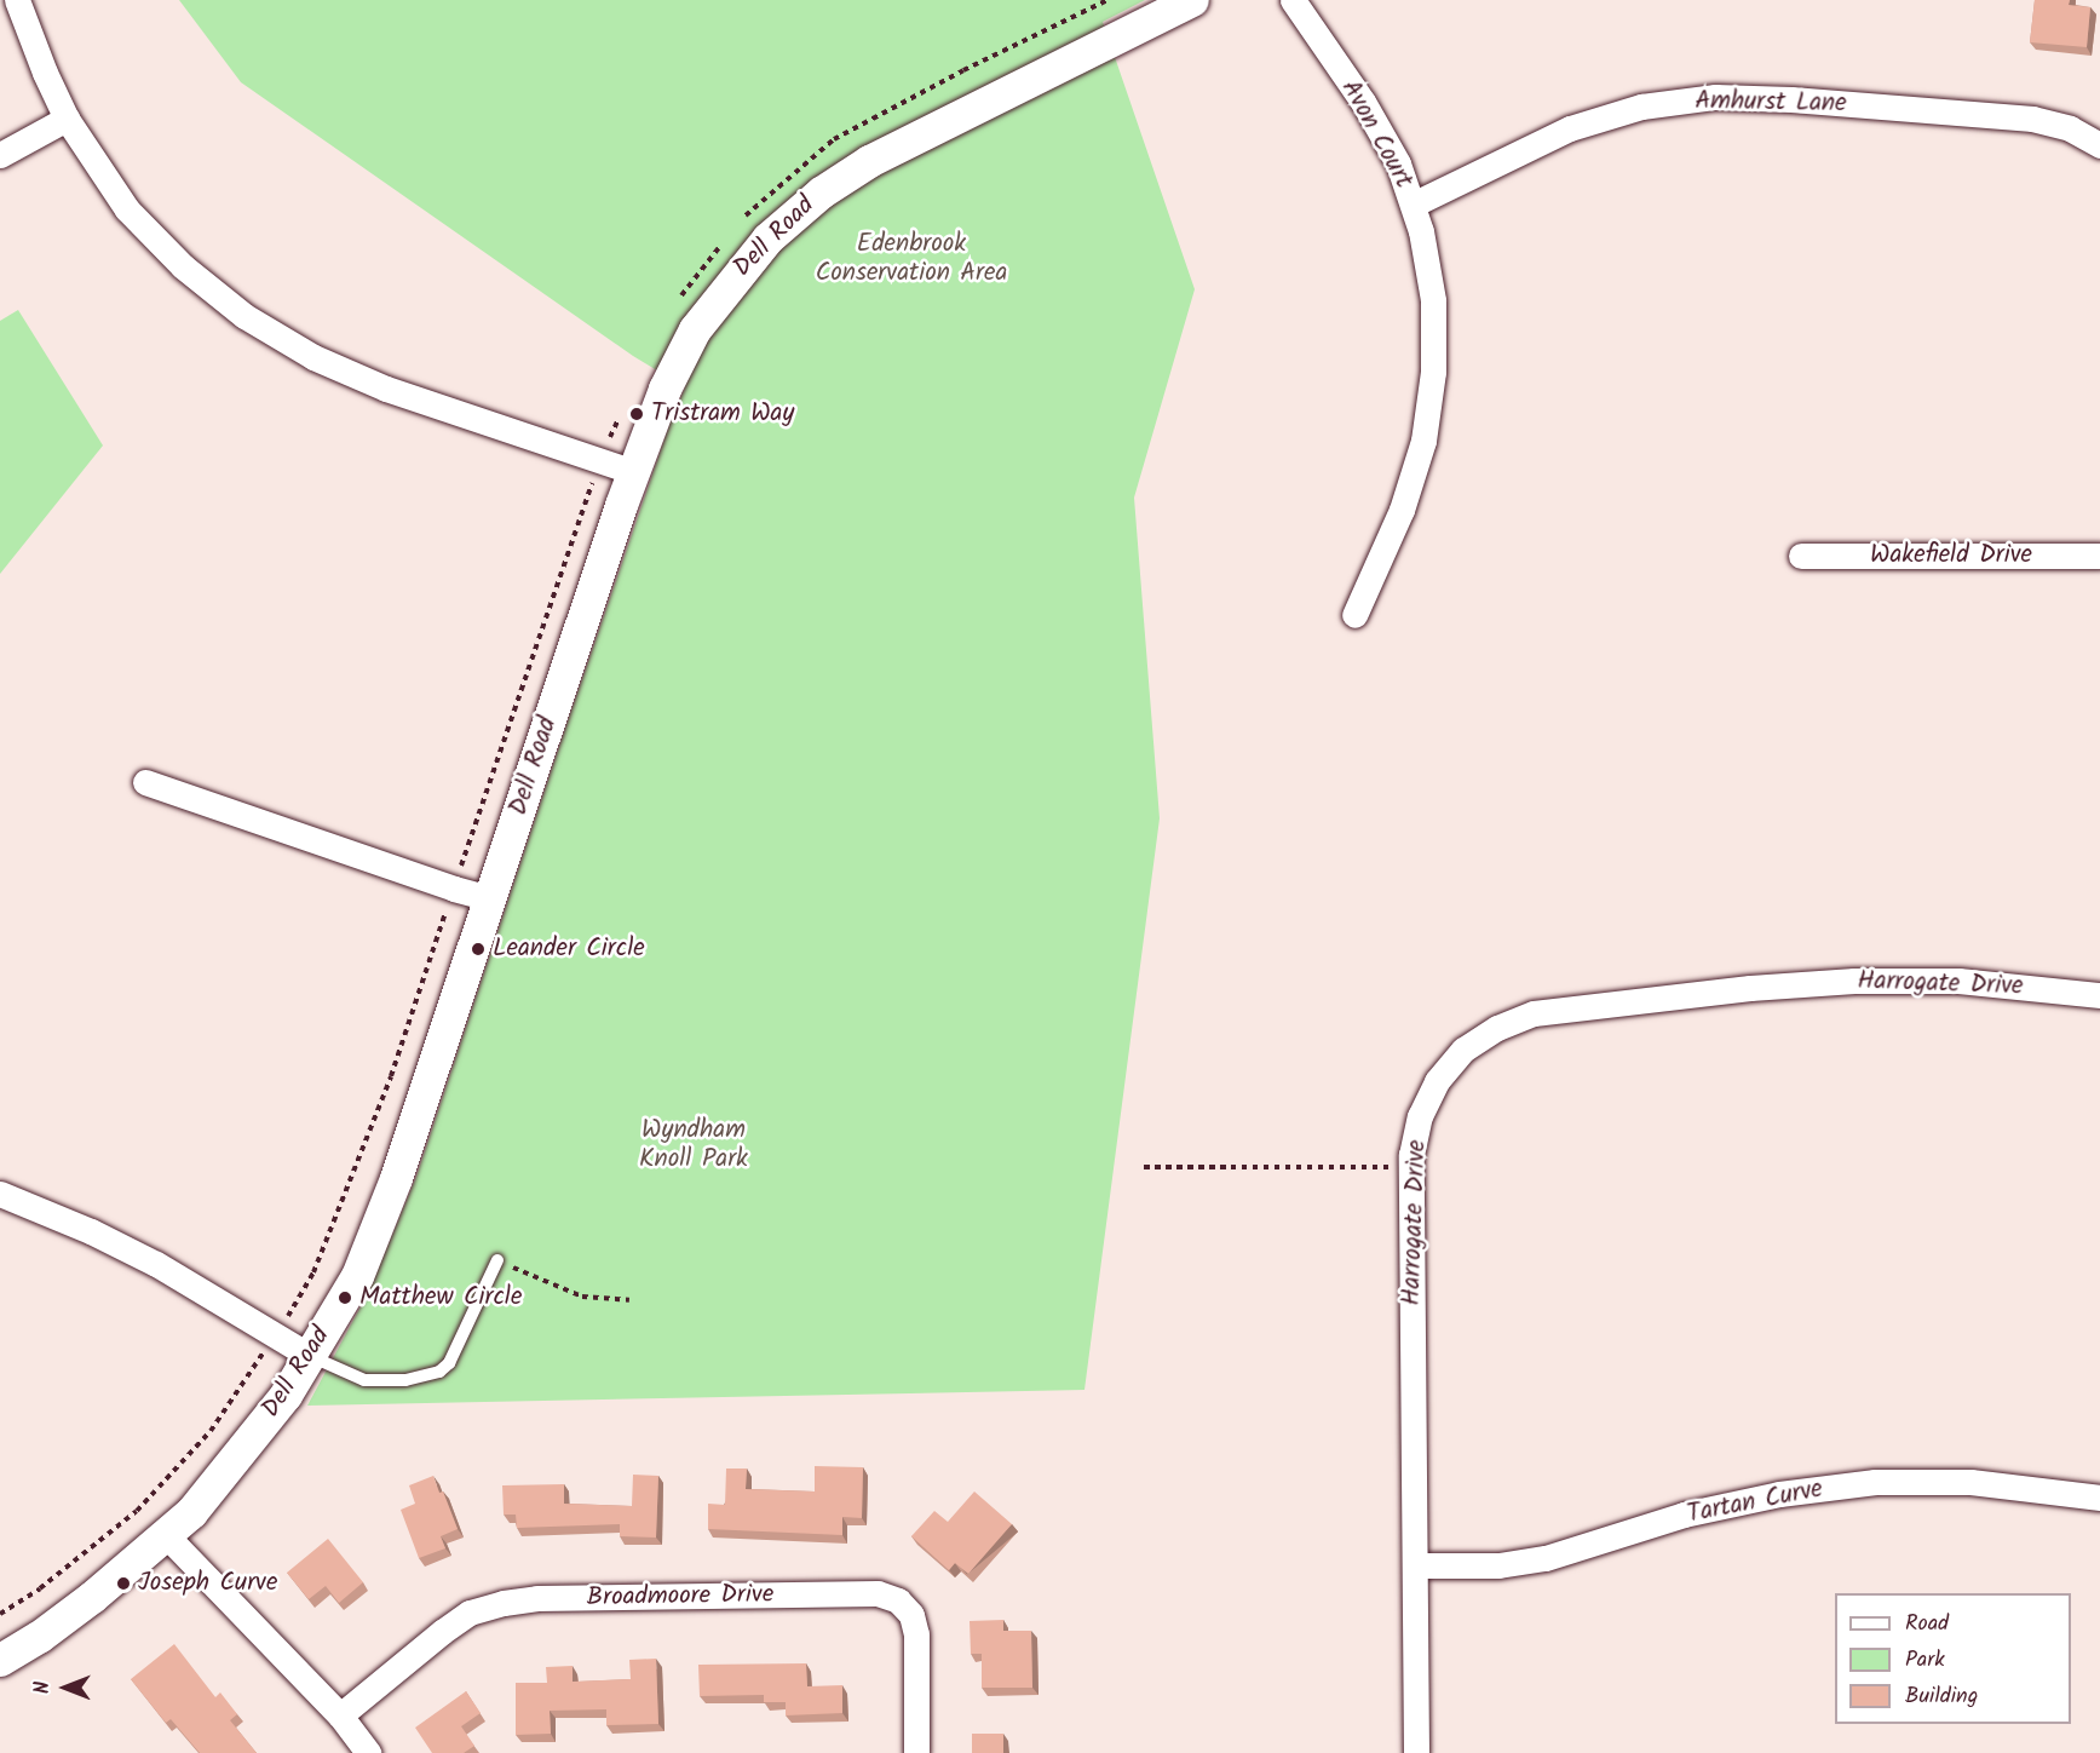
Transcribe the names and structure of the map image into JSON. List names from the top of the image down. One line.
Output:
{"streets":{"street":["Amhurst Lane","Avon Court","Dell Road","Wakefield Drive","Harrogate Drive","Tartan Curve","Broadmoore Drive"]},"crossings":[["Amhurst Lane","Avon Court"],["Harrogate Drive","Tartan Curve"]],"parks":["Edenbrook Conservation Area","Wyndham Knoll Park"],"places":["Tristram Way","Leander Circle","Matthew Circle","Joseph Curve"],"legend":["Road","Park","Building"],"north":"left"}
